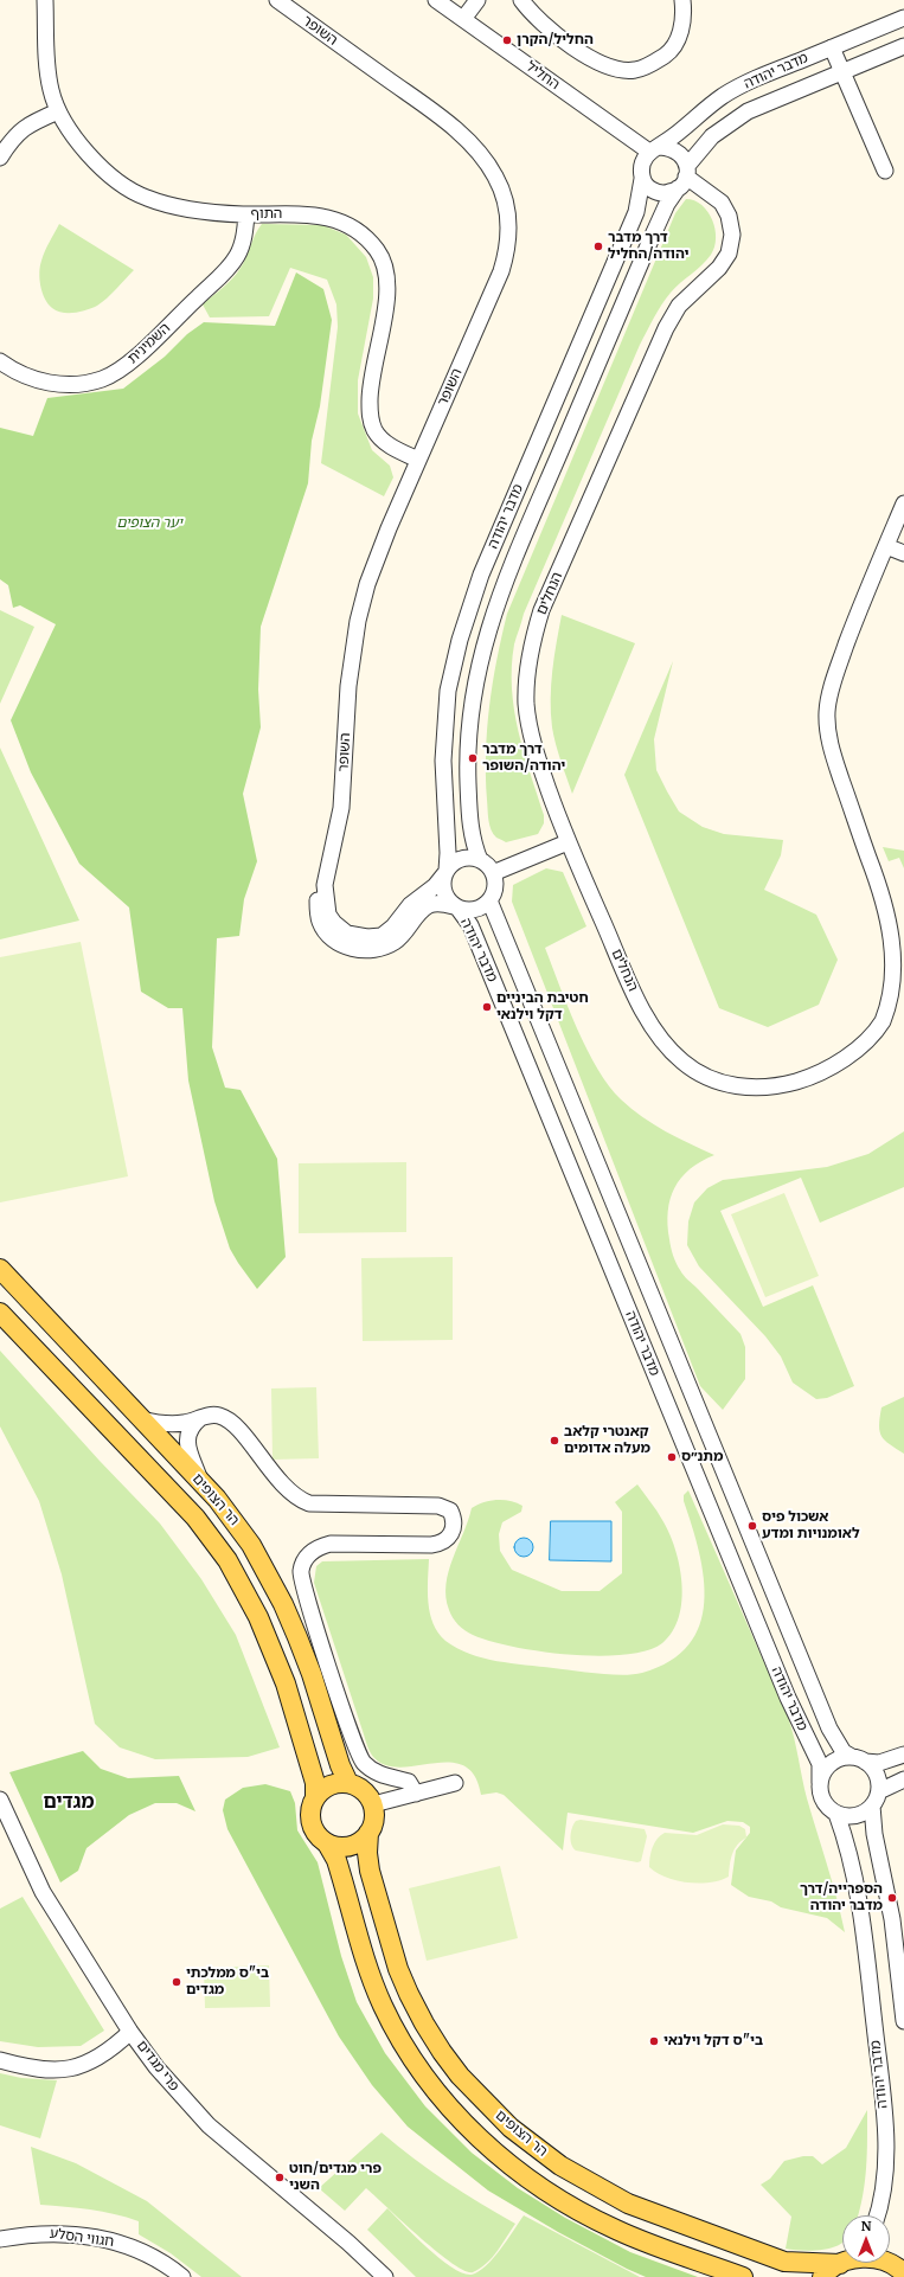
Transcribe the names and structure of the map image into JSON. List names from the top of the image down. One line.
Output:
{"streets":{"main road":["הר הצופים"],"street":["השופר","מדבר יהודה","החליל","התוף","השמינית","הנחלים","פרי מגדים","חגווי הסלע"]},"crossings":[["השופר","מדבר יהודה"],["השופר","התוף"],["מדבר יהודה","החליל"],["מדבר יהודה","הנחלים"],["החליל","הנחלים"],["התוף","השמינית"]],"districts":["מגדים"],"parks":["יער הצופים"],"places":["החליל/הקרן","דרך מדבר יהודה/החליל","דרך מדבר יהודה/השופר","חטיבת הביניים דקל וילנאי","קאנטרי קלאב מעלה אדומים","מתנ״ס","אשכול פיס לאומנויות ומדע","הספרייה/דרך מדבר יהודה","בי\"ס ממלכתי מגדים","בי\"ס דקל וילנאי","פרי מגדים/חוט השני"],"north":"top"}
